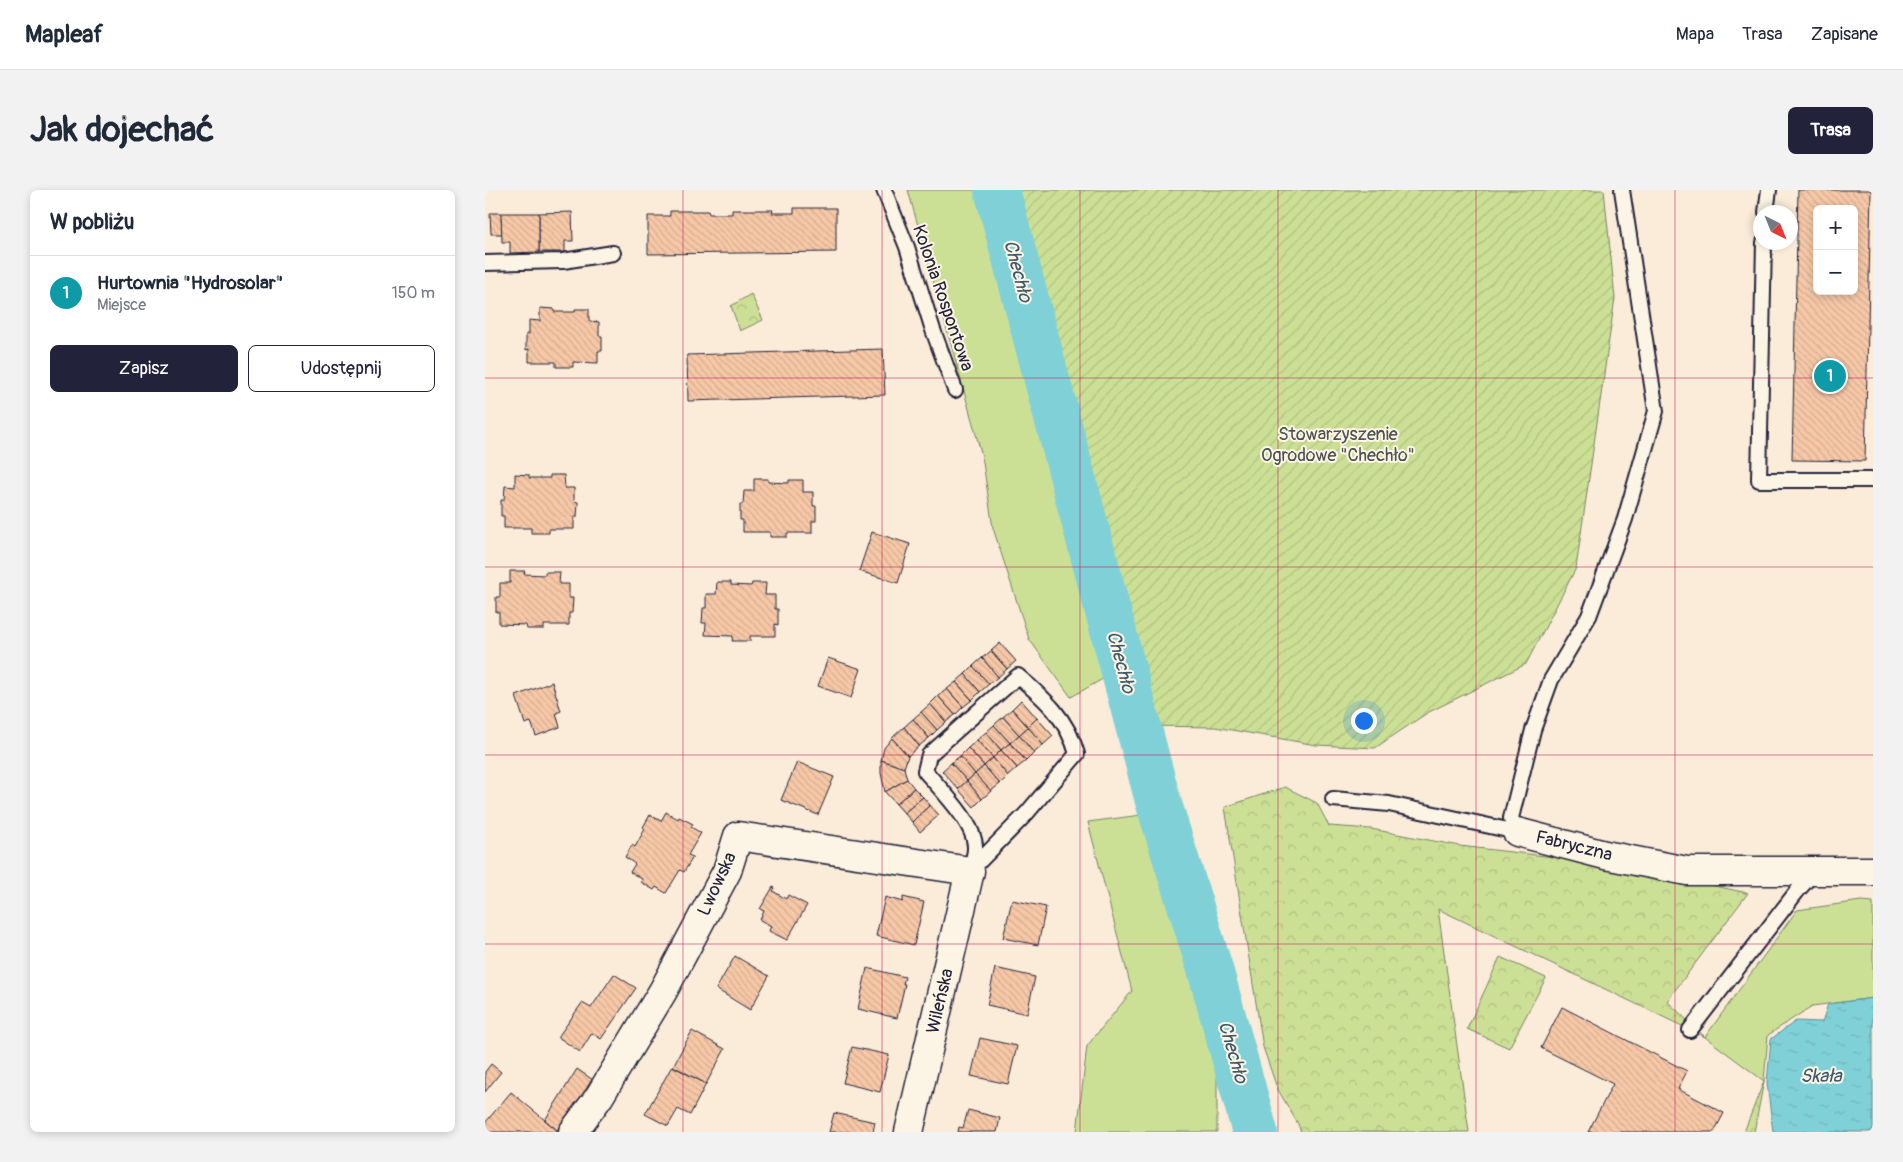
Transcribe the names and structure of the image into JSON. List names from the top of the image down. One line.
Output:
{"streets":{"street":["Fabryczna","Lwowska","Wileńska"],"lane":["Kolonia Rospontowa"]},"crossings":[["Lwowska","Wileńska"]],"water":["Chechło","Skała"],"parks":["Stowarzyszenie Ogrodowe \"Chechło\""],"north":"bottom right","page":{"header":"Mapleaf","nav":["Mapa","Trasa","Zapisane"],"buttons":["Trasa",["Zapisz","Udostępnij"]],"title":"Jak dojechać","heading":"W pobliżu","map_buttons":["+","−"],"list":[{"mark":"1","name":"Hurtownia \"Hydrosolar\"","note":"Miejsce","value":"150 m"}],"pins":"1"}}
